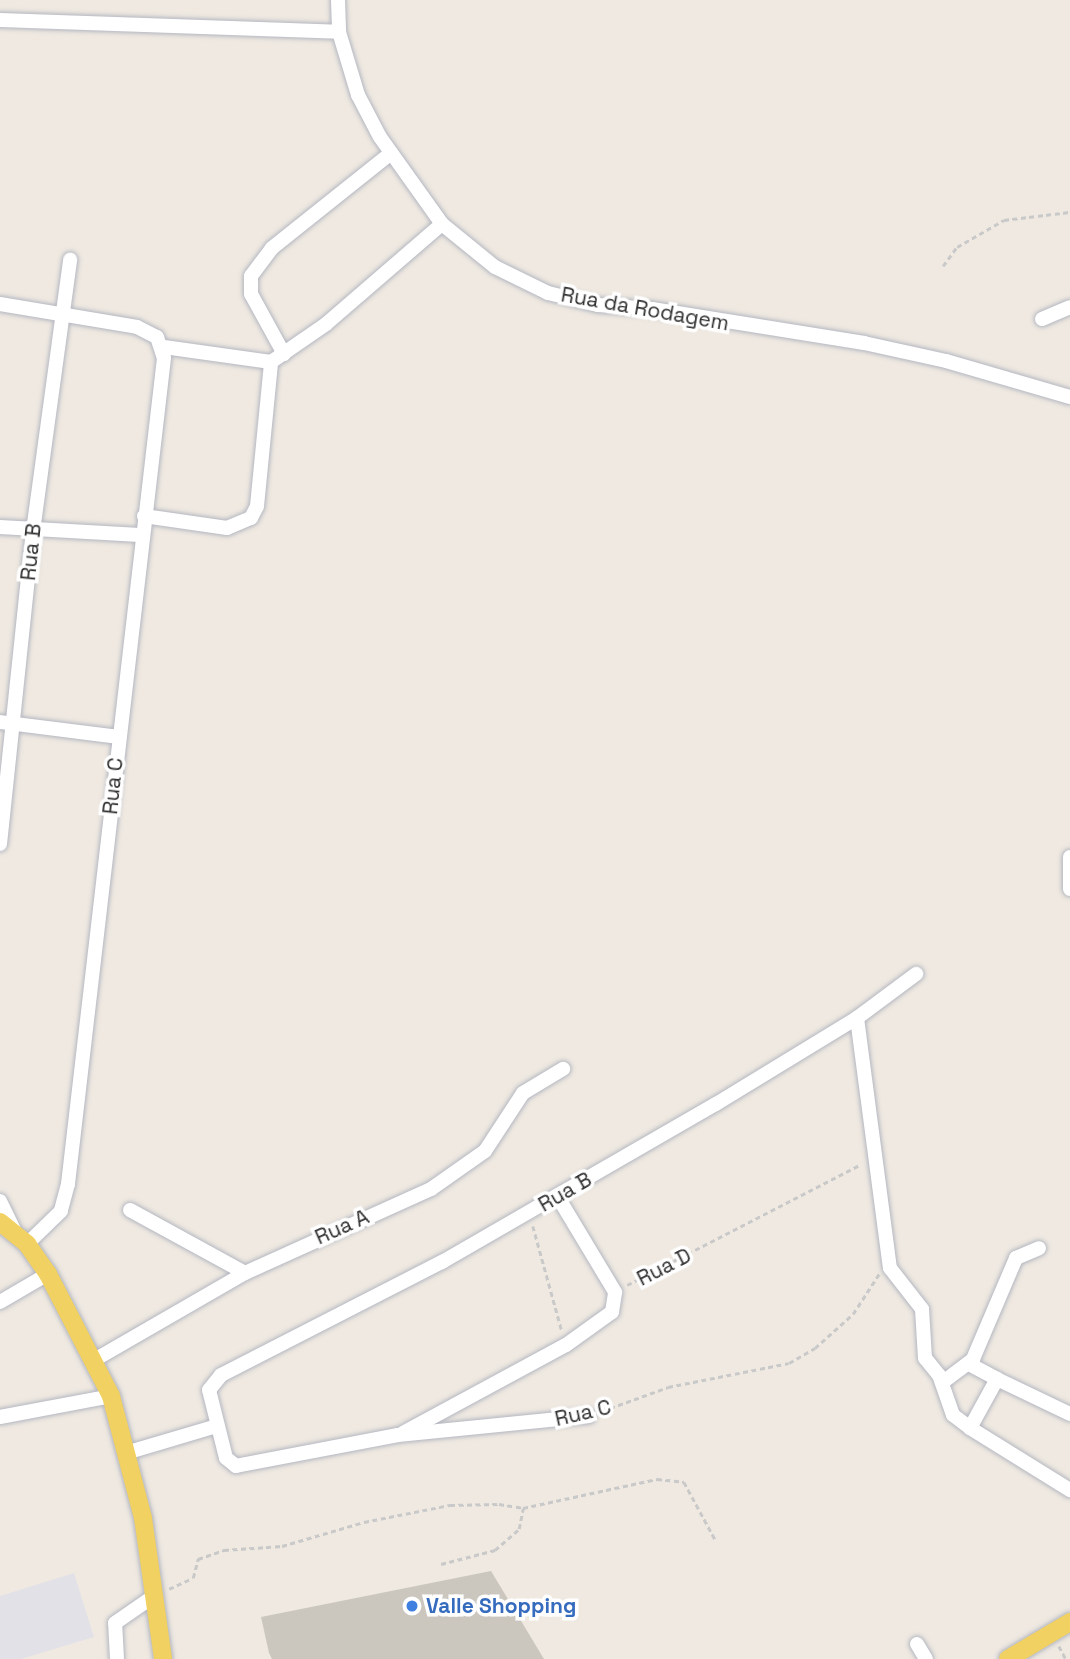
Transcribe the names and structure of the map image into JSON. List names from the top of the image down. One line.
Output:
{"streets":{"street":["Rua da Rodagem","Rua B","Rua C","Rua A","Rua D"]},"crossings":[["Rua B","Rua C"],["Rua C","Rua D"]],"places":["Valle Shopping"]}
